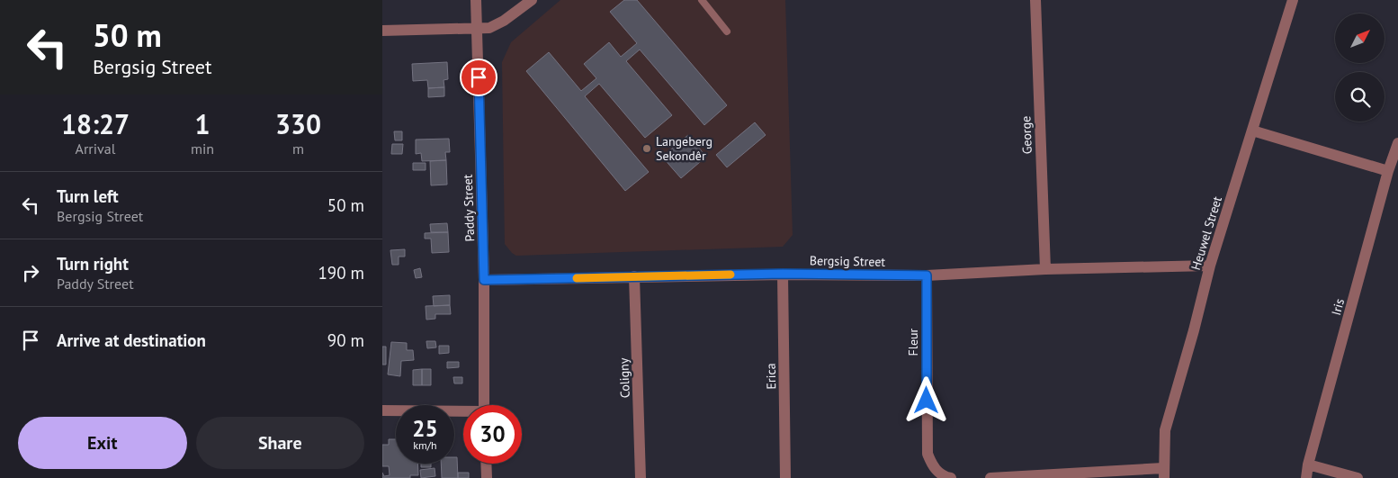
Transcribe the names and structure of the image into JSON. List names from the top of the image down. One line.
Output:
{"streets":{"street":["George","Paddy Street","Heuwel Street","Bergsig Street","Iris","Fleur","Erica","Coligny"]},"crossings":[["George","Bergsig Street"],["Paddy Street","Bergsig Street"],["Heuwel Street","Bergsig Street"],["Bergsig Street","Fleur"],["Bergsig Street","Erica"],["Bergsig Street","Coligny"]],"places":["Langeberg Sekondêr"],"north":"top right","page":{"turn":["50 m","Bergsig Street"],"eta":["18:27","Arrival","1","min","330","m"],"list":[{"name":"Turn left","note":"Bergsig Street","value":"50 m"},{"name":"Turn right","note":"Paddy Street","value":"190 m"},{"name":"Arrive at destination","value":"90 m"}],"speed":"25 km/h","limit":"30","buttons":["Exit","Share"]}}
